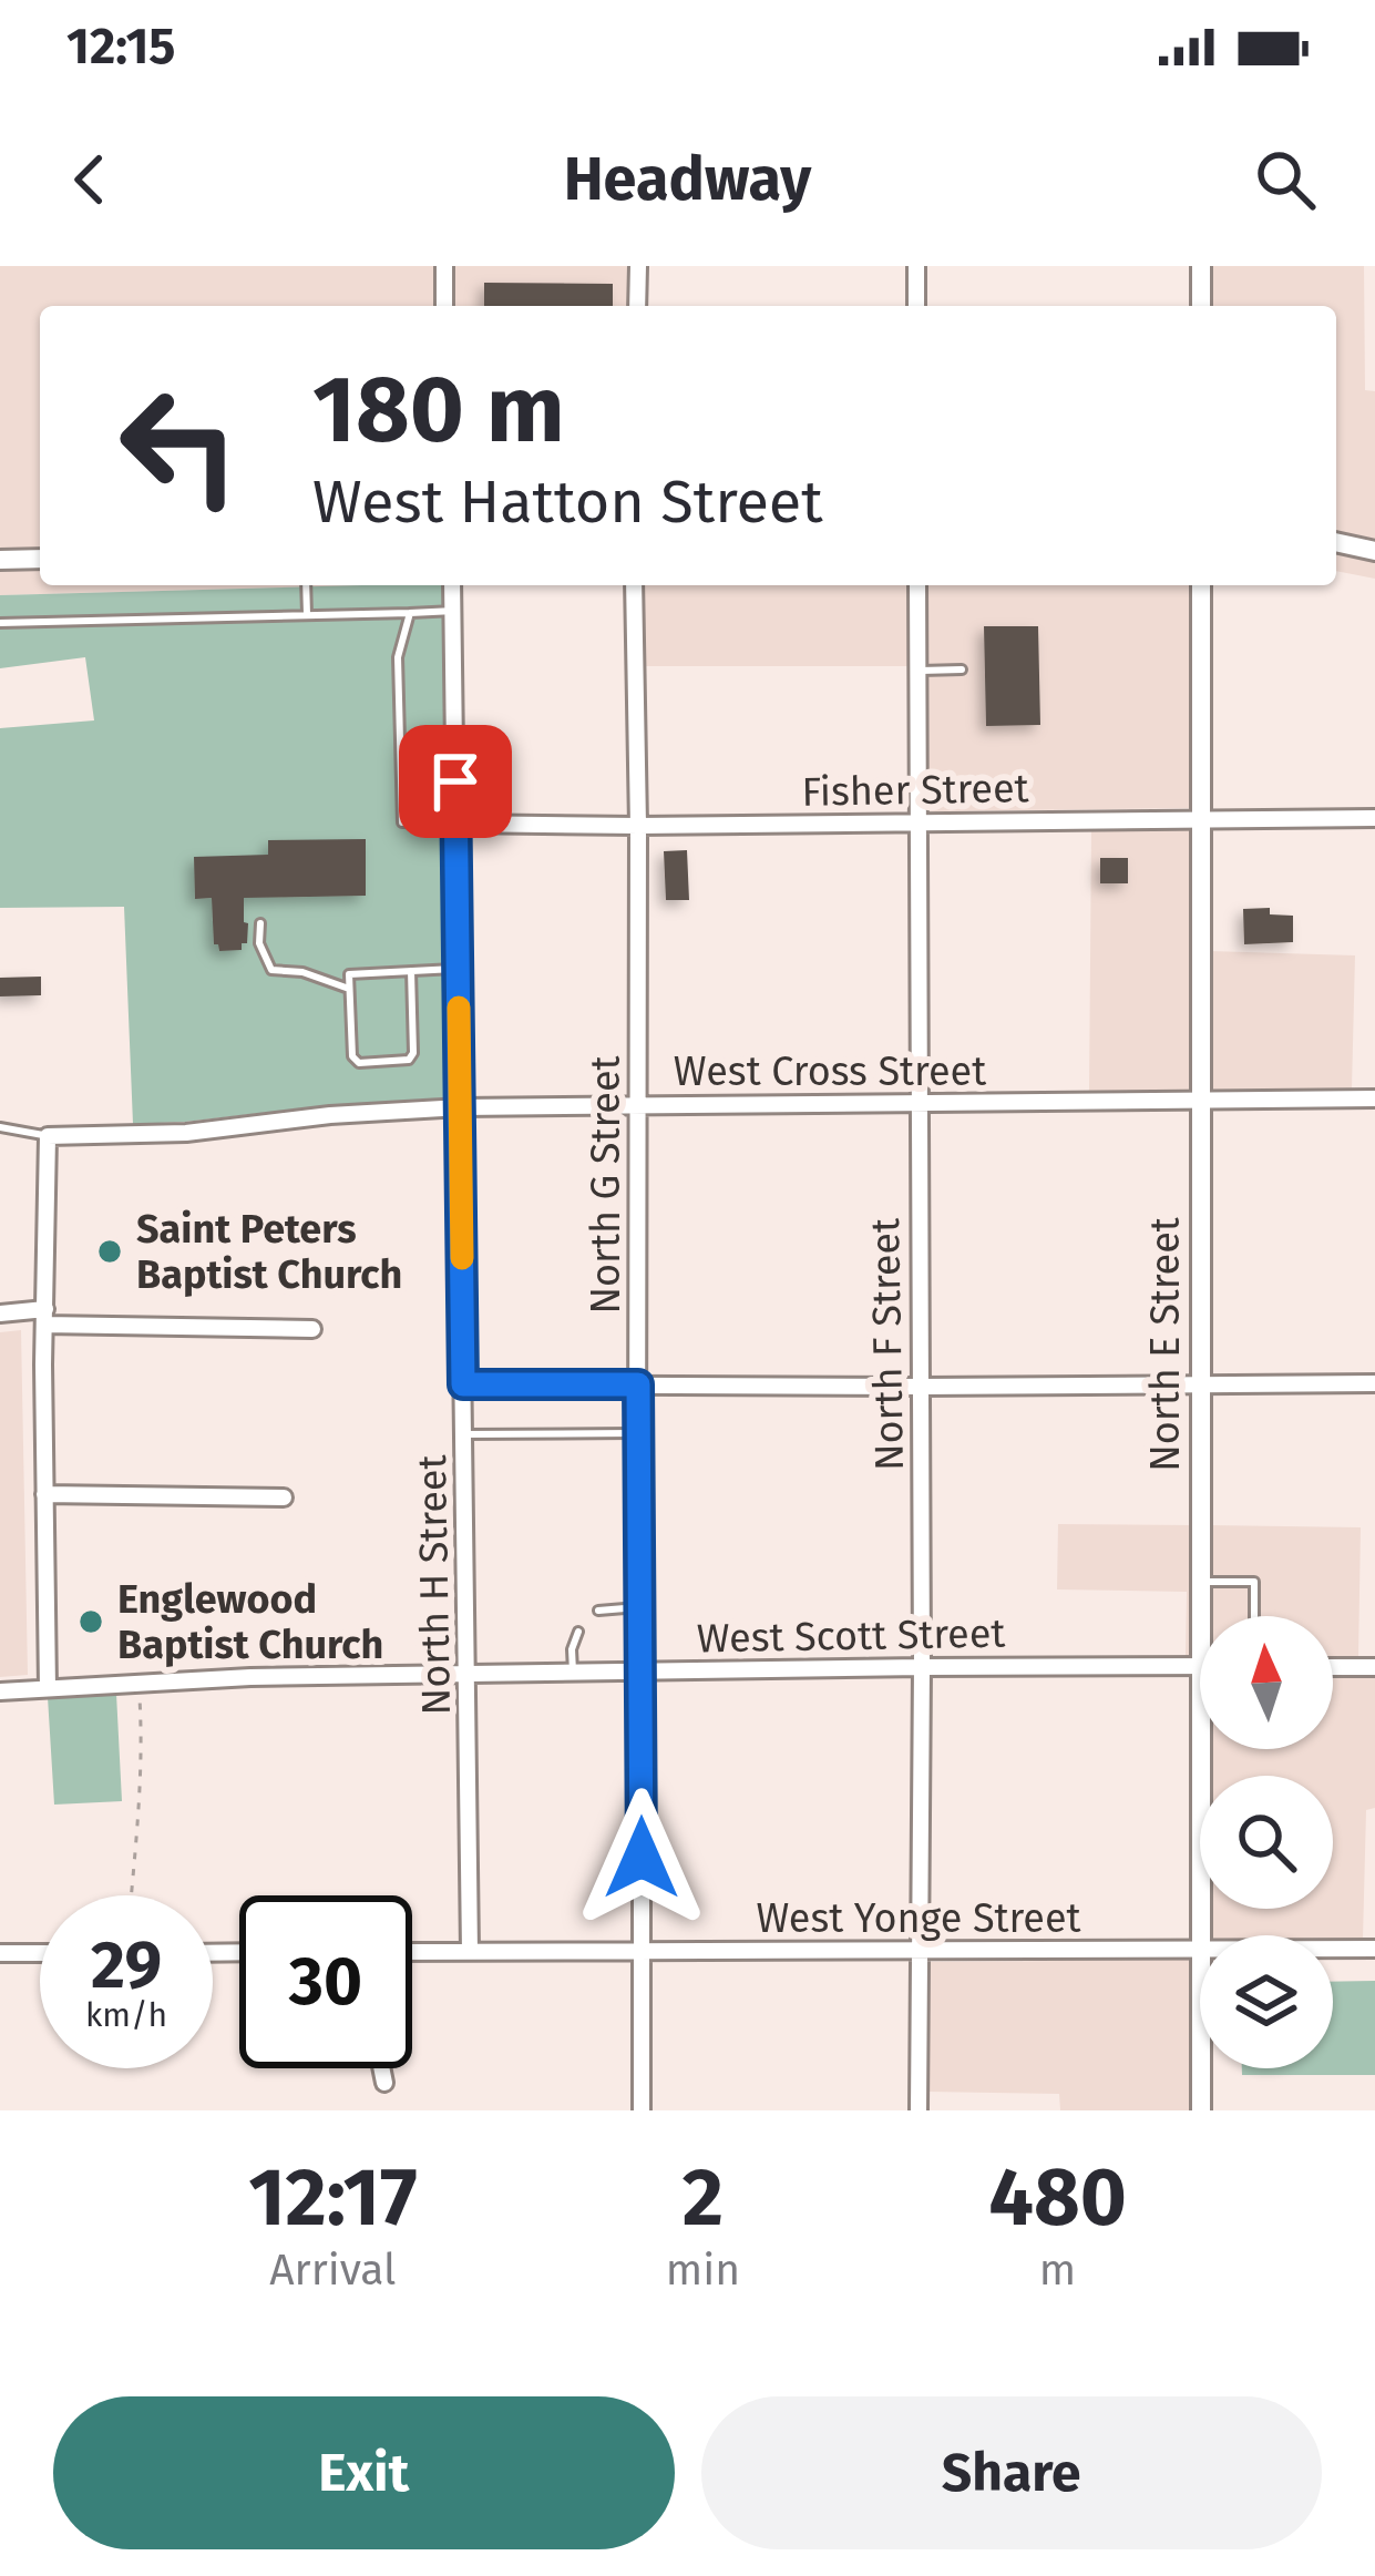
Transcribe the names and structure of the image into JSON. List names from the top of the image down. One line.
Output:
{"streets":{"street":["Fisher Street","West Cross Street","North G Street","North F Street","North E Street","North H Street","West Scott Street","West Yonge Street"]},"crossings":[["Fisher Street","North G Street"],["Fisher Street","North F Street"],["Fisher Street","North E Street"],["Fisher Street","North H Street"],["West Cross Street","North G Street"],["West Cross Street","North F Street"],["West Cross Street","North E Street"],["West Cross Street","North H Street"],["North G Street","West Scott Street"],["North G Street","West Yonge Street"],["North F Street","West Scott Street"],["North F Street","West Yonge Street"],["North H Street","West Scott Street"],["North H Street","West Yonge Street"]],"places":["Saint Peters Baptist Church","Englewood Baptist Church"],"north":"top","page":{"status":"12:15","header":"Headway","turn":["180 m","West Hatton Street"],"speed":"29 km/h","limit":"30","eta":["12:17","Arrival","2","min","480","m"],"buttons":["Exit","Share"]}}
